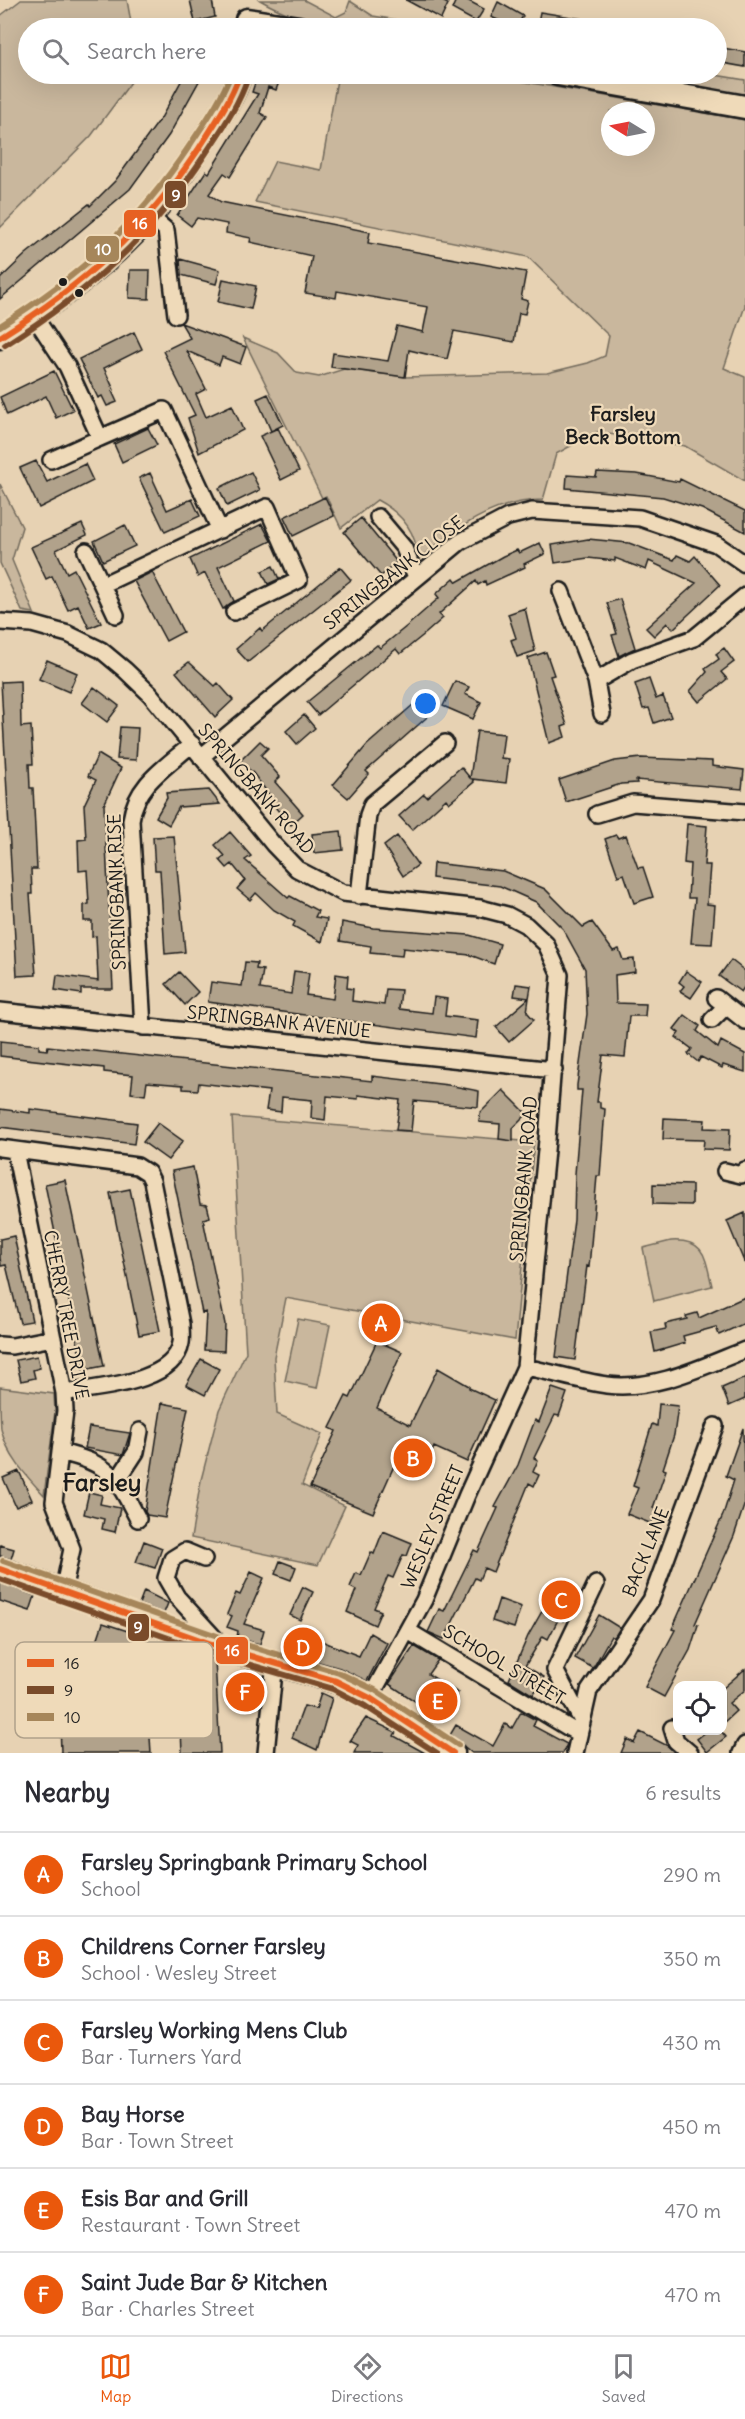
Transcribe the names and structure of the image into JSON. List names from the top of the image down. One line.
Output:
{"streets":{"street":["SPRINGBANK CLOSE","SPRINGBANK ROAD","SPRINGBANK RISE","SPRINGBANK AVENUE","CHERRY TREE DRIVE","WESLEY STREET","BACK LANE","SCHOOL STREET"]},"crossings":[["SPRINGBANK CLOSE","SPRINGBANK ROAD"],["SPRINGBANK CLOSE","SPRINGBANK RISE"],["SPRINGBANK ROAD","SPRINGBANK RISE"],["SPRINGBANK ROAD","SPRINGBANK AVENUE"],["SPRINGBANK ROAD","WESLEY STREET"],["SPRINGBANK RISE","SPRINGBANK AVENUE"],["WESLEY STREET","SCHOOL STREET"],["BACK LANE","SCHOOL STREET"]],"districts":["Farsley Beck Bottom","Farsley"],"lines":["transit line 16","transit line 9","transit line 10"],"legend":["16","9","10"],"north":"left","page":{"search":"Search here","pins":["A","B","C","D","F","E"],"heading":["Nearby","6 results"],"list":[{"mark":"A","name":"Farsley Springbank Primary School","note":"School","value":"290 m"},{"mark":"B","name":"Childrens Corner Farsley","note":"School · Wesley Street","value":"350 m"},{"mark":"C","name":"Farsley Working Mens Club","note":"Bar · Turners Yard","value":"430 m"},{"mark":"D","name":"Bay Horse","note":"Bar · Town Street","value":"450 m"},{"mark":"E","name":"Esis Bar and Grill","note":"Restaurant · Town Street","value":"470 m"},{"mark":"F","name":"Saint Jude Bar & Kitchen","note":"Bar · Charles Street","value":"470 m"}],"nav":["Map","Directions","Saved"]}}
